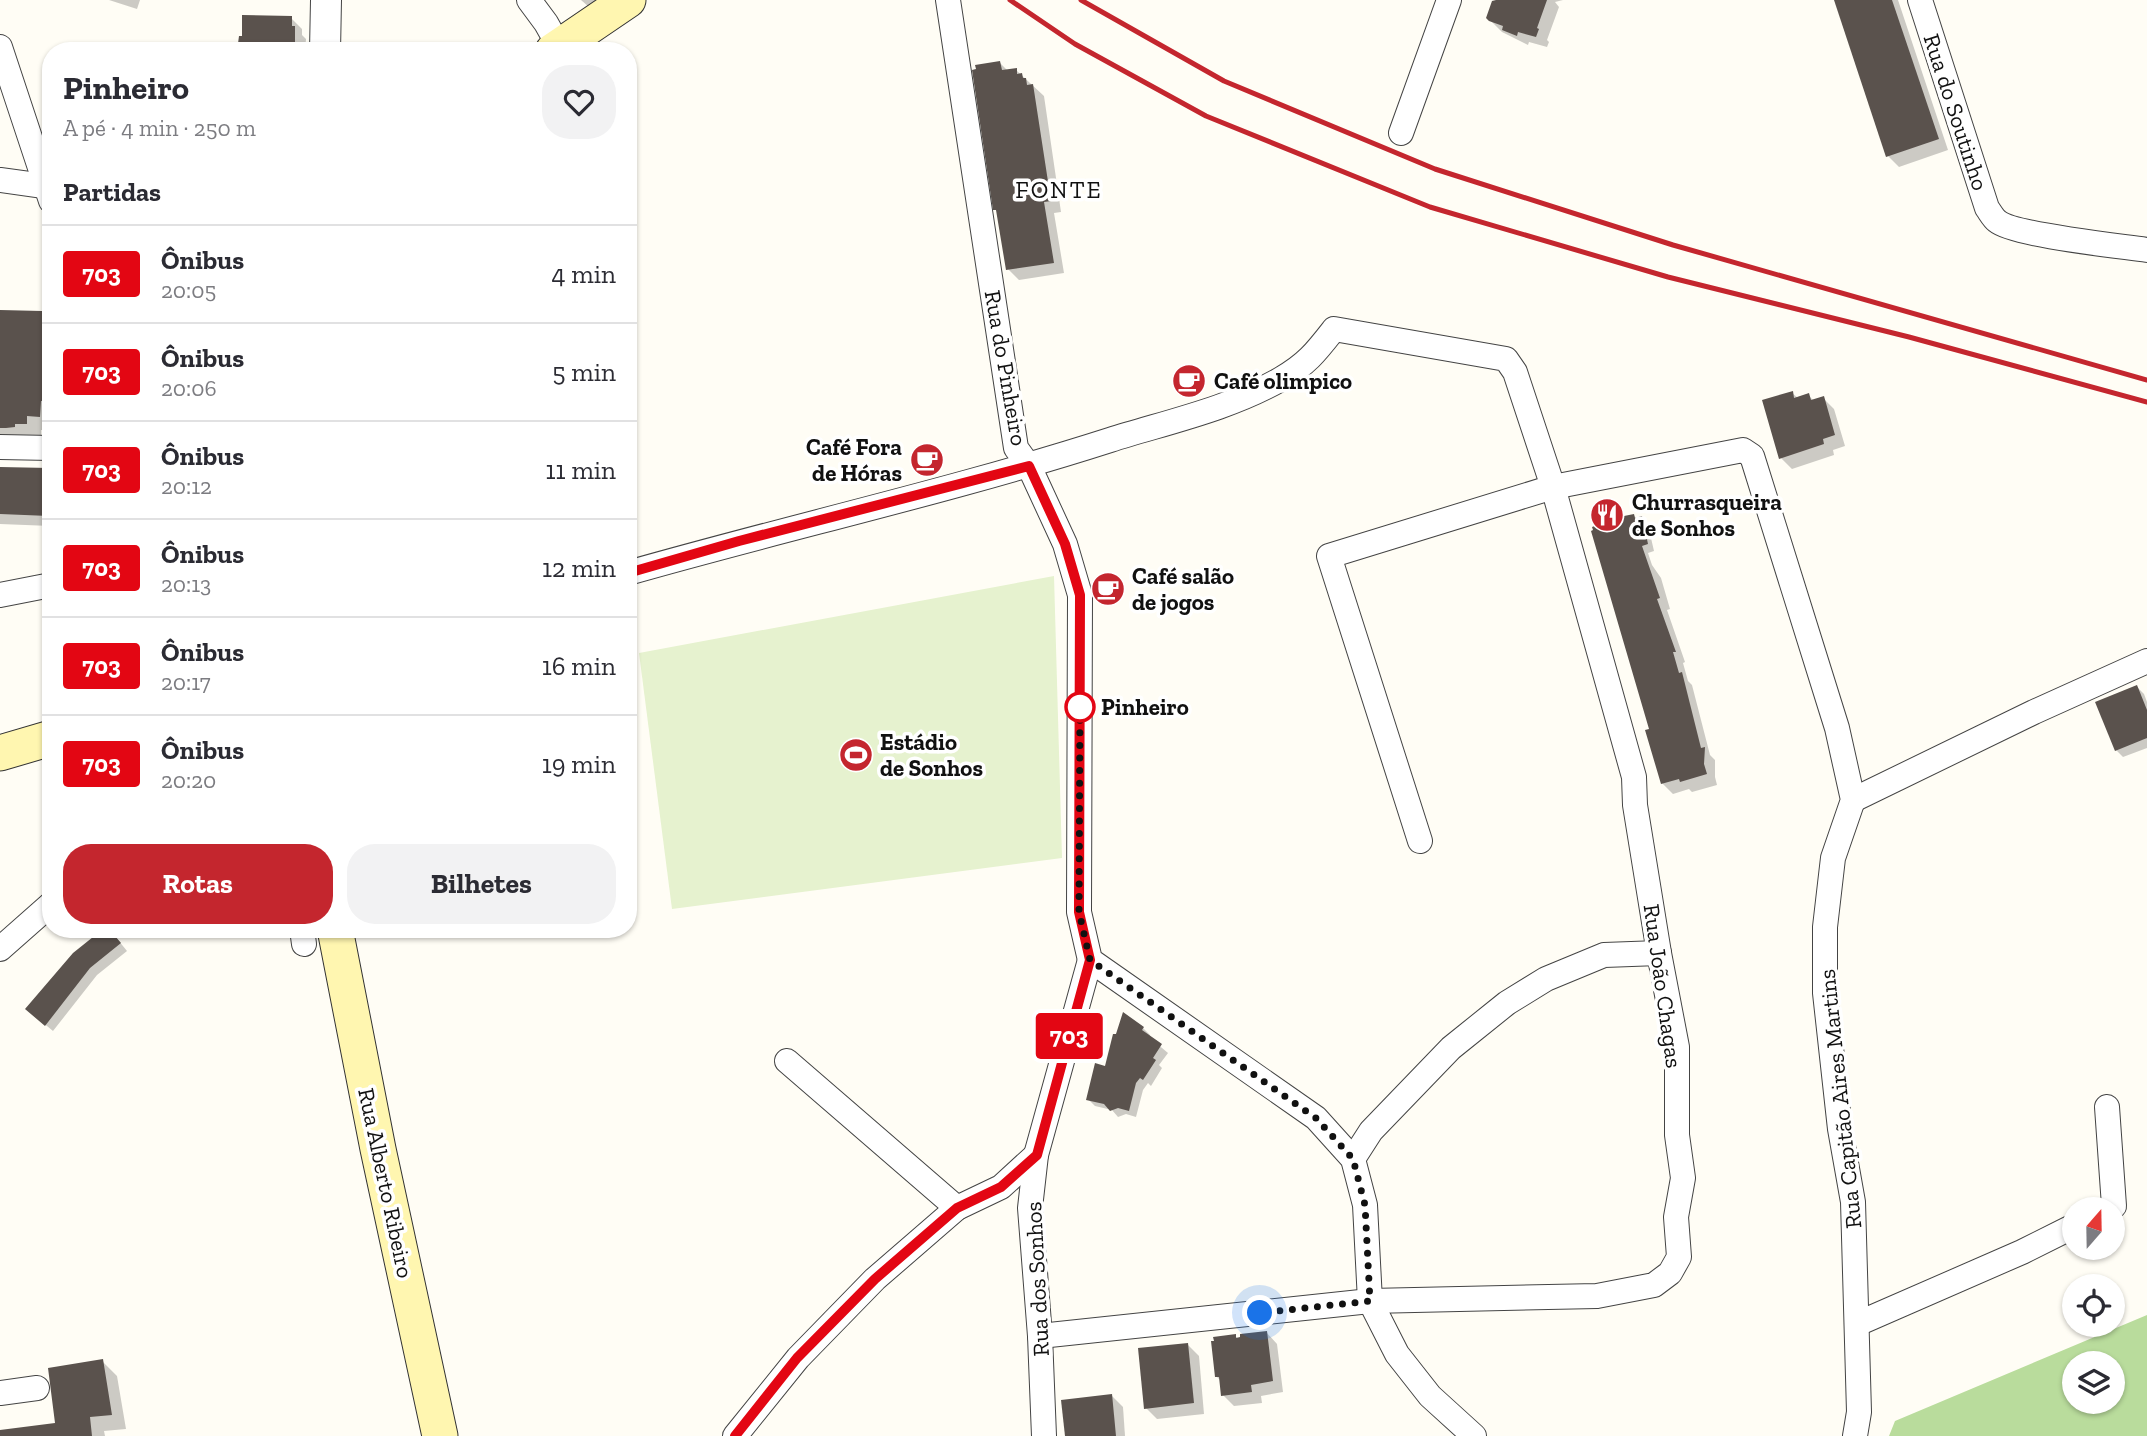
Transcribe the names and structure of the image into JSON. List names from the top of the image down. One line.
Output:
{"streets":{"main road":["Rua Alberto Ribeiro"],"street":["Rua do Soutinho","Rua do Pinheiro","Rua João Chagas","Rua Capitão Aires Martins","Rua dos Sonhos"]},"crossings":[["Rua do Pinheiro","Rua dos Sonhos"],["Rua João Chagas","Rua dos Sonhos"]],"districts":["FONTE"],"places":{"cafe":["Café olimpico","Café Fora de Hóras","Café salão de jogos"],"restaurant":["Churrasqueira de Sonhos"],"other":["Pinheiro"],"sports":["Estádio de Sonhos"]},"lines":["bus line 703"],"north":"top","page":{"on_map":"703","heading":[["Pinheiro","A pé · 4 min · 250 m"],"Partidas"],"list":[{"mark":"703","name":"Ônibus","note":"20:05","value":"4 min"},{"mark":"703","name":"Ônibus","note":"20:06","value":"5 min"},{"mark":"703","name":"Ônibus","note":"20:12","value":"11 min"},{"mark":"703","name":"Ônibus","note":"20:13","value":"12 min"},{"mark":"703","name":"Ônibus","note":"20:17","value":"16 min"},{"mark":"703","name":"Ônibus","note":"20:20","value":"19 min"}],"buttons":["Rotas","Bilhetes"]}}
